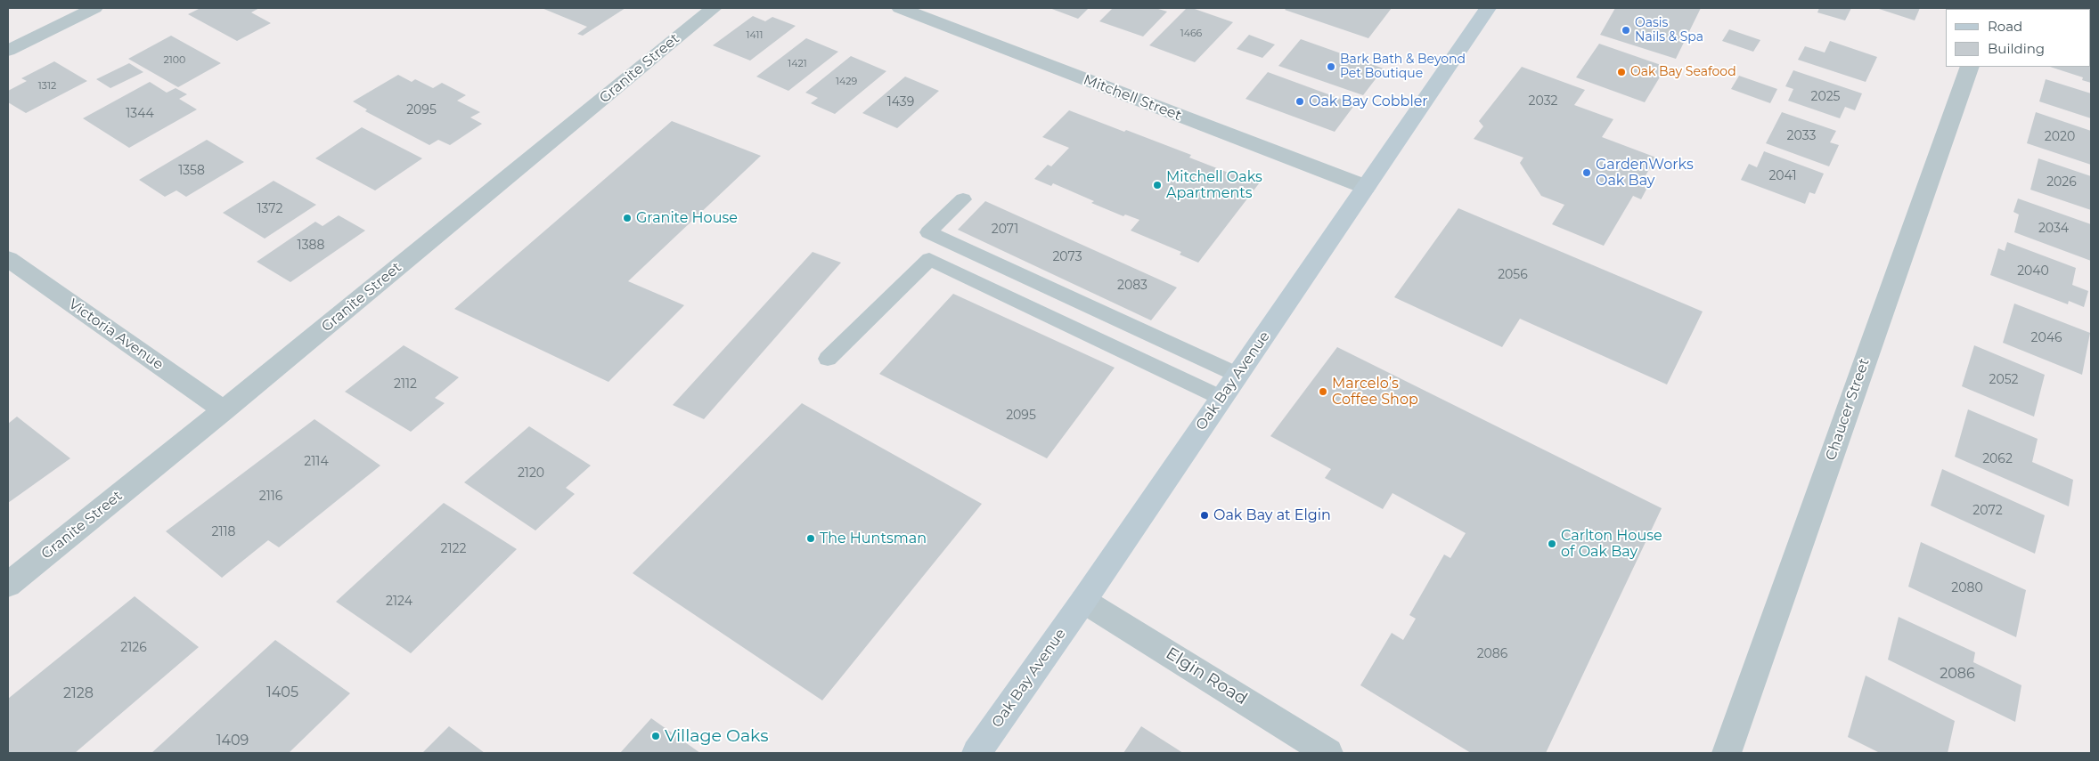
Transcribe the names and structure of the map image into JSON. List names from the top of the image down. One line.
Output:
{"streets":{"main road":["Oak Bay Avenue"],"street":["Granite Street","Mitchell Street","Victoria Avenue","Chaucer Street","Elgin Road"]},"crossings":[["Granite Street","Victoria Avenue"],["Mitchell Street","Oak Bay Avenue"],["Oak Bay Avenue","Elgin Road"]],"places":["Oasis Nails & Spa","Bark Bath & Beyond Pet Boutique","Oak Bay Seafood","Oak Bay Cobbler","GardenWorks Oak Bay","Mitchell Oaks Apartments","Granite House","Marcelo’s Coffee Shop","Oak Bay at Elgin","The Huntsman","Carlton House of Oak Bay","Village Oaks"],"house_numbers":["1466","1411","2100","1421","1429","1312","2025","2032","1439","2095","1344","2033","2020","1358","2041","2026","1372","2034","2071","1388","2073","2040","2056","2083","2046","2052","2112","2095","2062","2114","2120","2116","2072","2118","2122","2080","2124","2126","2086","2086","1405","2128","1409"],"legend":["Road","Building"]}
